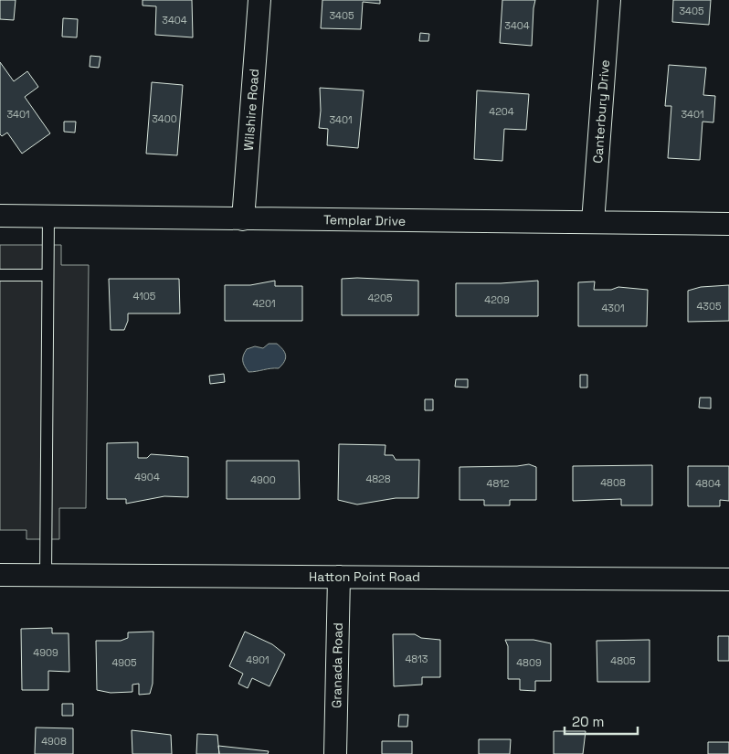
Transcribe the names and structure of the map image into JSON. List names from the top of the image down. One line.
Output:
{"streets":{"street":["Wilshire Road","Canterbury Drive","Templar Drive","Hatton Point Road","Granada Road"]},"crossings":[["Wilshire Road","Templar Drive"],["Canterbury Drive","Templar Drive"],["Hatton Point Road","Granada Road"]],"house_numbers":["3405","3405","3404","3404","4204","3401","3401","3400","3401","4105","4205","4209","4201","4305","4301","4904","4828","4900","4808","4812","4804","4909","4813","4901","4805","4905","4809","4908"],"scale_bar":"20 m"}
